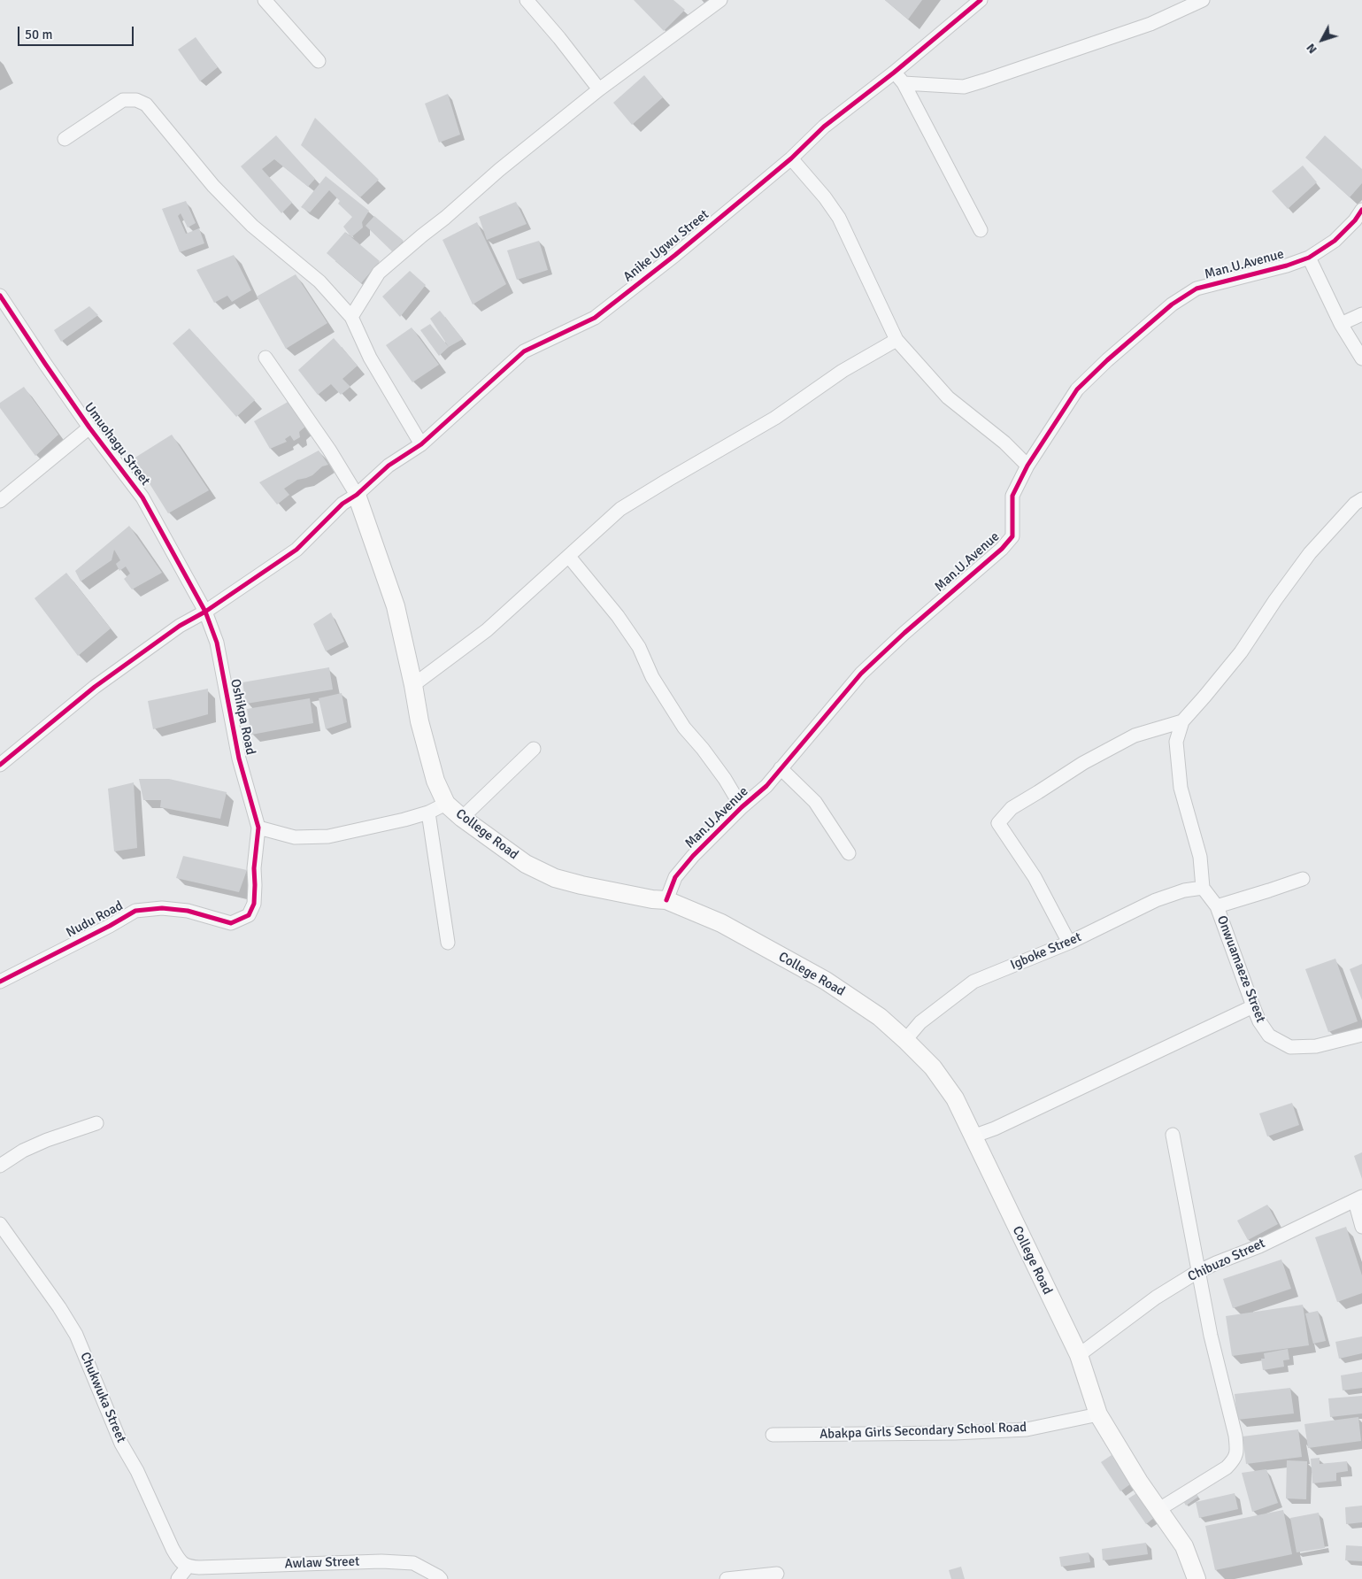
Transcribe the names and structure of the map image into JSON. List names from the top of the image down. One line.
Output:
{"streets":{"main road":["College Road"],"street":["Anike Ugwu Street","Man.U.Avenue","Umuohagu Street","Oshikpa Road","Nudu Road","Igboke Street","Onwuamaeze Street","Chibuzo Street","Chukwuka Street","Abakpa Girls Secondary School Road","Awlaw Street"]},"crossings":[["Anike Ugwu Street","Umuohagu Street"],["Anike Ugwu Street","Oshikpa Road"],["Anike Ugwu Street","College Road"],["Man.U.Avenue","College Road"],["Umuohagu Street","Oshikpa Road"],["Oshikpa Road","Nudu Road"],["College Road","Igboke Street"],["College Road","Chibuzo Street"],["College Road","Abakpa Girls Secondary School Road"],["Igboke Street","Onwuamaeze Street"],["Chukwuka Street","Awlaw Street"]],"scale_bar":"50 m","north":"bottom left"}
